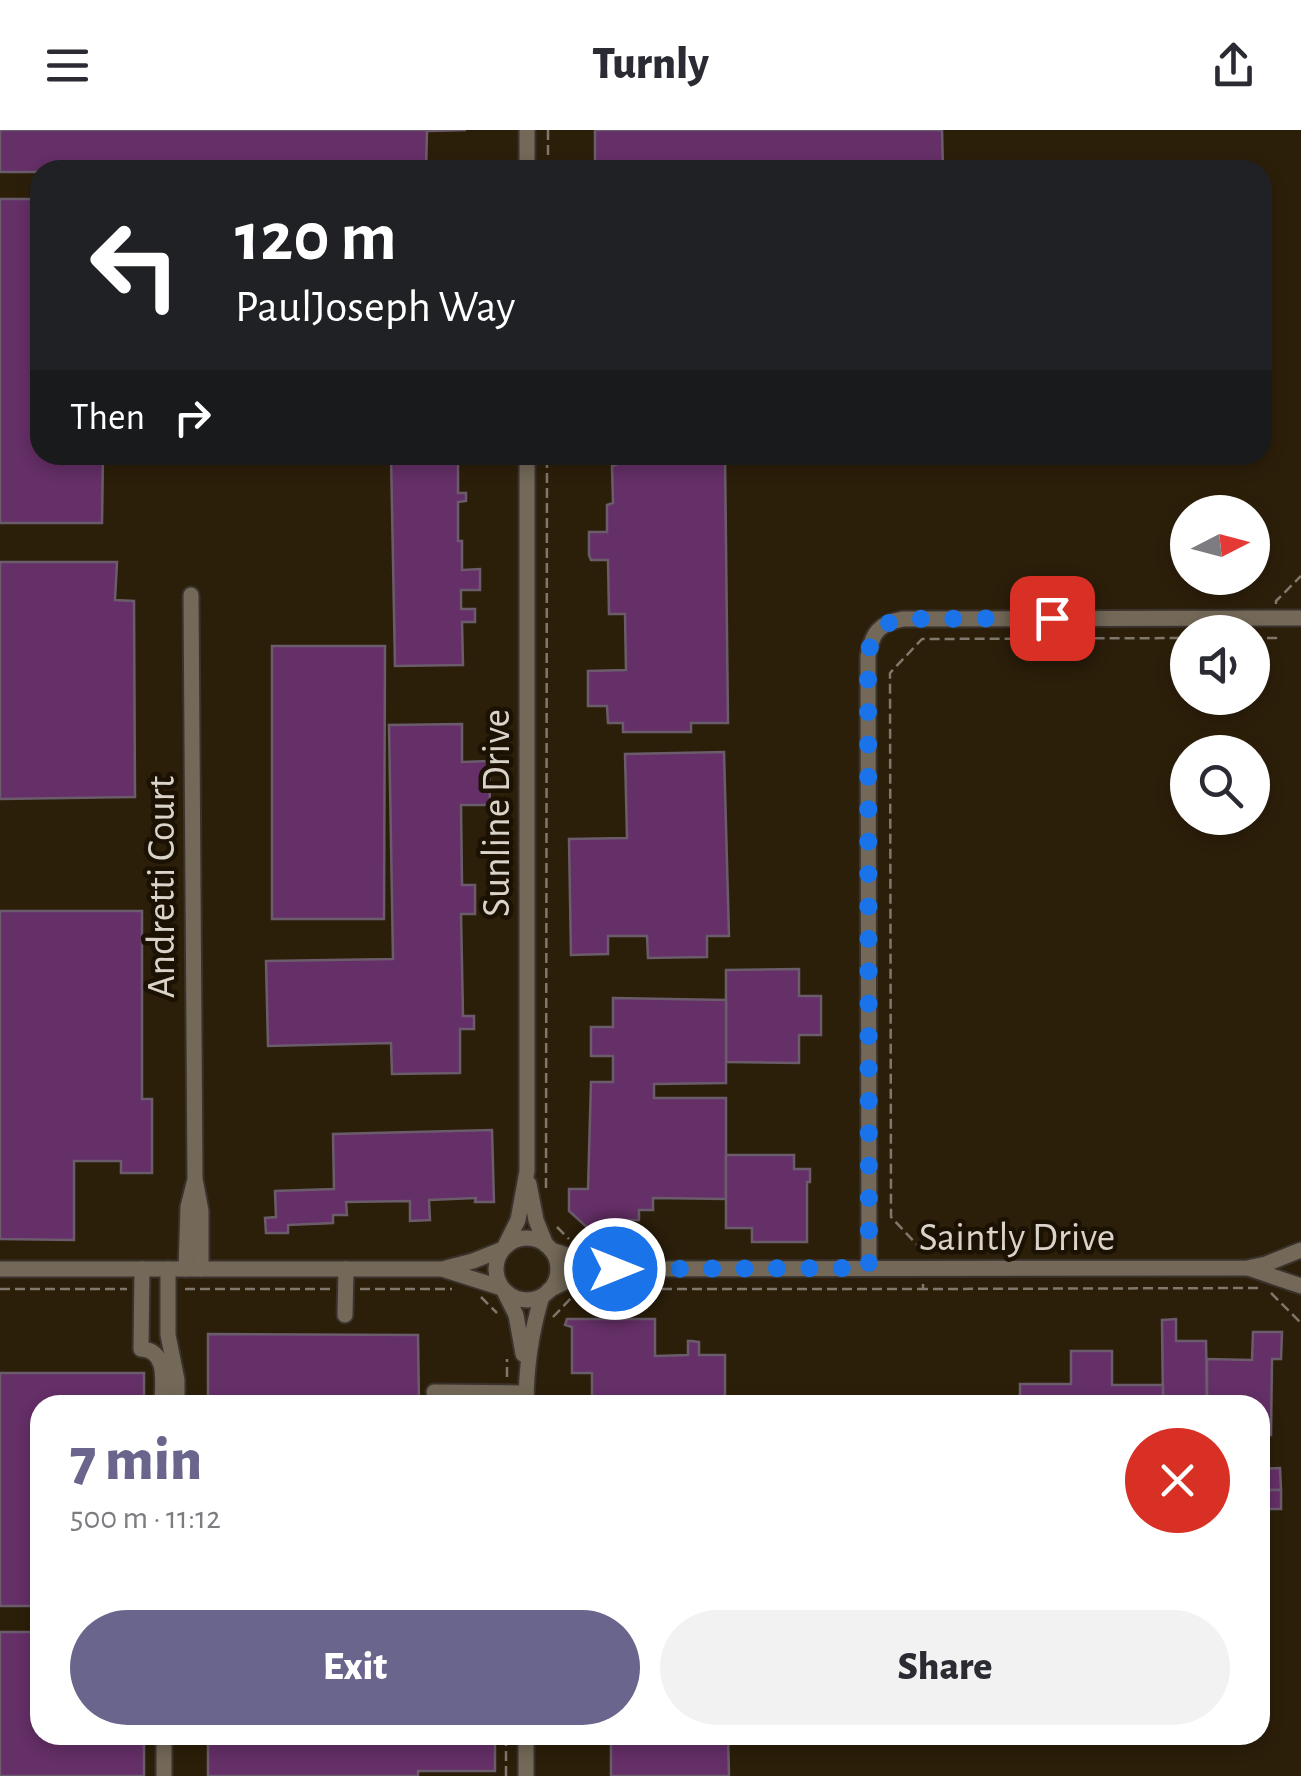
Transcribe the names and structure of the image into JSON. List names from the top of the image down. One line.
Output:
{"streets":{"street":["Sunline Drive","Andretti Court","Saintly Drive"]},"crossings":[["Sunline Drive","Saintly Drive"]],"north":"right","page":{"header":"Turnly","turn":["120 m","PaulJoseph Way"],"then":"Then","heading":["7 min","500 m · 11:12"],"buttons":["Exit","Share"]}}
